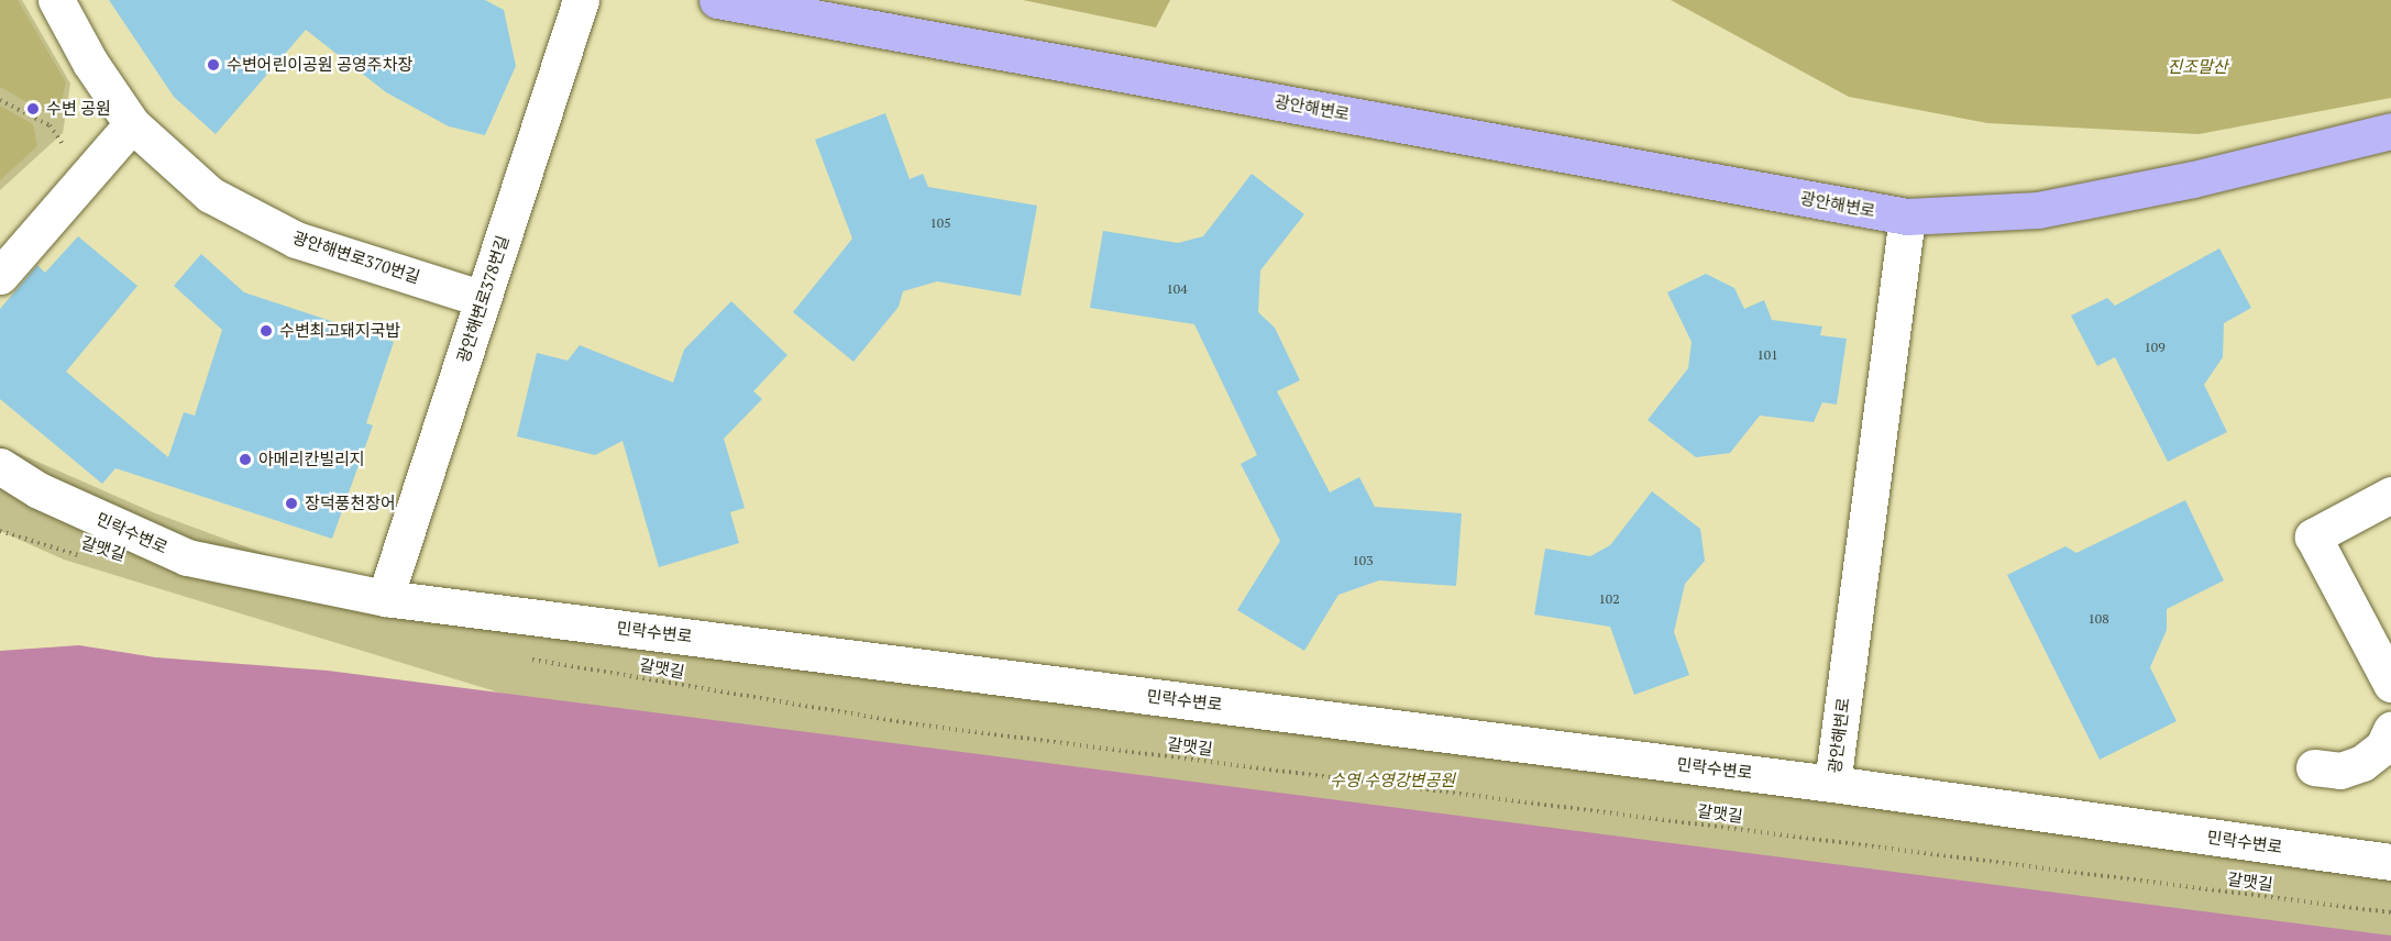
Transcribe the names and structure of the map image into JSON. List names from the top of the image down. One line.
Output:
{"streets":{"main road":["광안해변로"],"street":["광안해변로370번길","광안해변로378번길","민락수변로"],"path":["갈맷길"]},"crossings":[["광안해변로","민락수변로"],["광안해변로370번길","광안해변로378번길"],["광안해변로378번길","민락수변로"]],"parks":["진조말산","수영 수영강변공원"],"places":["수변어린이공원 공영주차장","수변 공원","수변최고돼지국밥","아메리칸빌리지","장덕풍천장어"],"house_numbers":["105","104","109","101","103","102","108"]}
